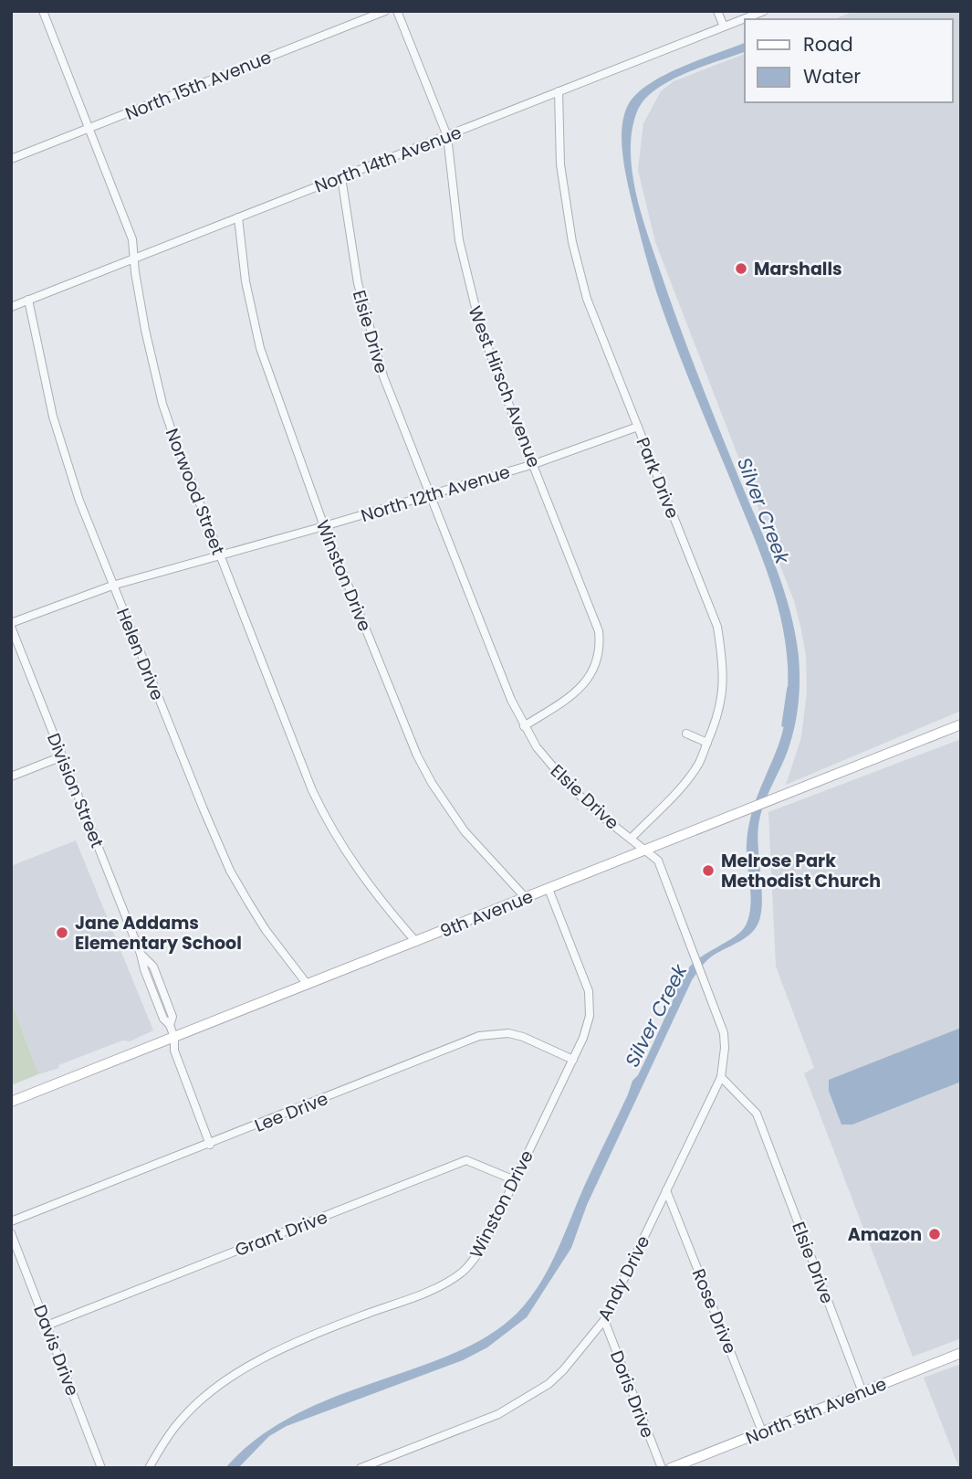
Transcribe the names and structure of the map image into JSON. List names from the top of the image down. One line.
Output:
{"streets":{"street":["North 15th Avenue","North 14th Avenue","Elsie Drive","West Hirsch Avenue","Park Drive","Norwood Street","North 12th Avenue","Winston Drive","Helen Drive","Division Street","9th Avenue","Lee Drive","Grant Drive","Andy Drive","Rose Drive","Davis Drive","Doris Drive","North 5th Avenue"]},"crossings":[["North 15th Avenue","Norwood Street"],["North 14th Avenue","Elsie Drive"],["North 14th Avenue","West Hirsch Avenue"],["North 14th Avenue","Park Drive"],["North 14th Avenue","Norwood Street"],["North 14th Avenue","Winston Drive"],["North 14th Avenue","Helen Drive"],["Elsie Drive","West Hirsch Avenue"],["Elsie Drive","Park Drive"],["Elsie Drive","North 12th Avenue"],["Elsie Drive","9th Avenue"],["Elsie Drive","Andy Drive"],["Elsie Drive","North 5th Avenue"],["West Hirsch Avenue","North 12th Avenue"],["Park Drive","North 12th Avenue"],["Norwood Street","North 12th Avenue"],["Norwood Street","9th Avenue"],["North 12th Avenue","Winston Drive"],["North 12th Avenue","Helen Drive"],["North 12th Avenue","Division Street"],["Winston Drive","9th Avenue"],["Winston Drive","Lee Drive"],["Winston Drive","Grant Drive"],["Helen Drive","9th Avenue"],["Division Street","9th Avenue"],["Division Street","Lee Drive"],["Grant Drive","Davis Drive"],["Andy Drive","Rose Drive"],["Andy Drive","Doris Drive"],["Rose Drive","North 5th Avenue"]],"water":["Silver Creek"],"places":["Marshalls","Melrose Park Methodist Church","Jane Addams Elementary School","Amazon"],"legend":["Road","Water"]}
